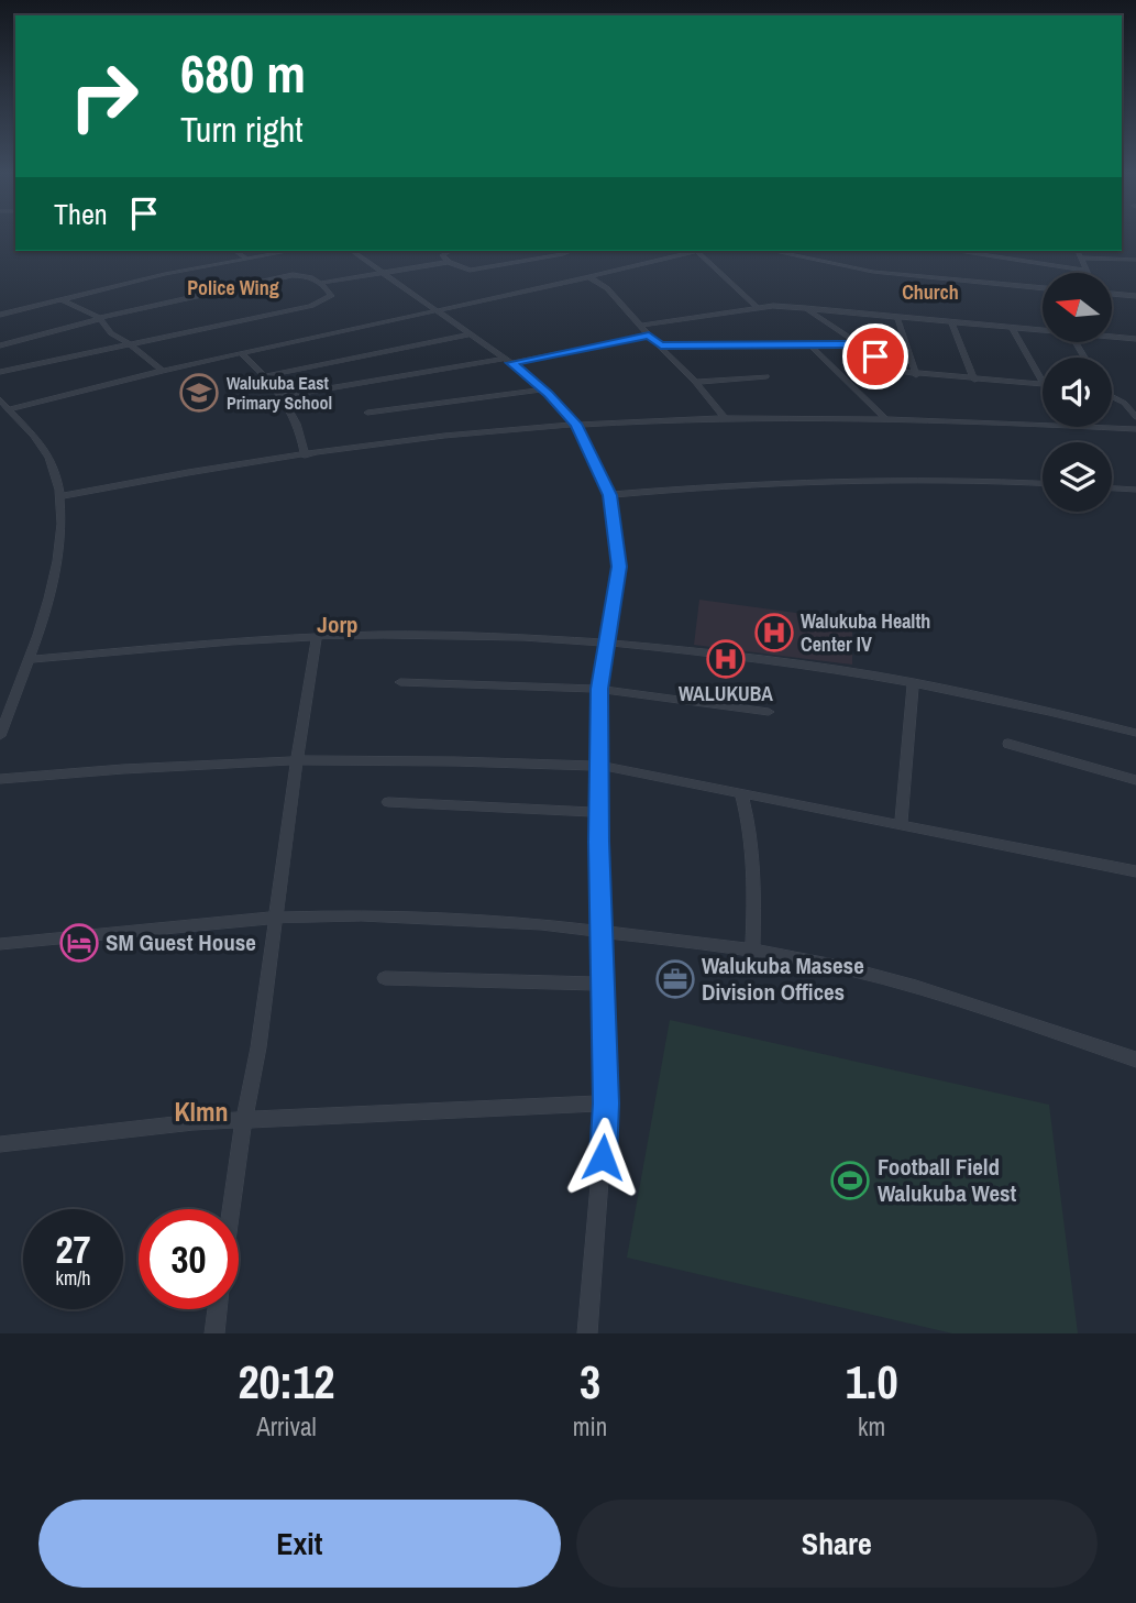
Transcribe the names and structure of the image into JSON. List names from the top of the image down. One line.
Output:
{"districts":["Police Wing","Church","Jorp","Klmn"],"places":{"school or university":["Walukuba East Primary School"],"hospital":["Walukuba Health Center IV","WALUKUBA"],"hotel":["SM Guest House"],"office":["Walukuba Masese Division Offices"],"sports":["Football Field Walukuba West"]},"north":"left","page":{"turn":["680 m","Turn right"],"then":"Then","speed":"27 km/h","limit":"30","eta":["20:12","Arrival","3","min","1.0","km"],"buttons":["Exit","Share"]}}
